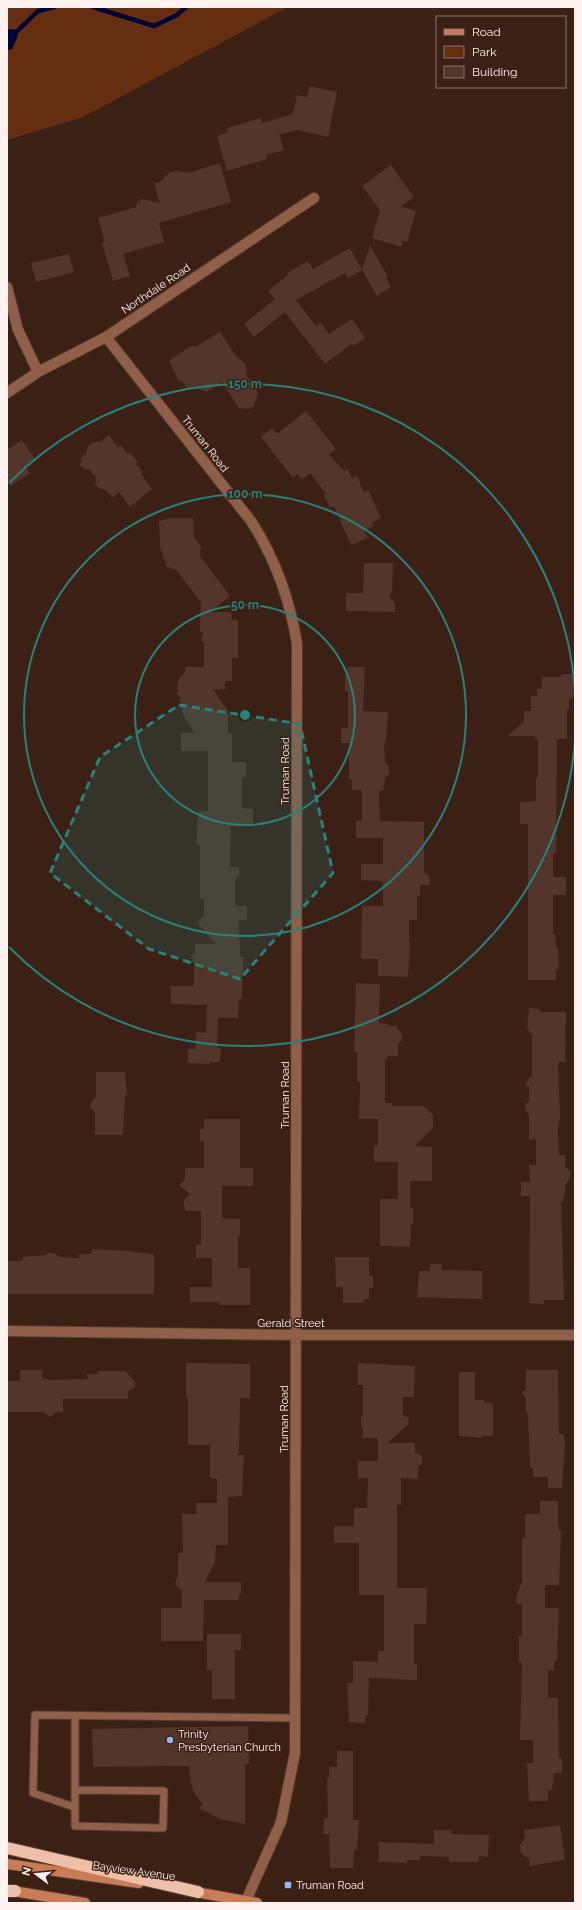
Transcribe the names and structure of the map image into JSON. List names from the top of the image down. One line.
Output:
{"streets":{"main road":["Bayview Avenue"],"street":["Northdale Road","Truman Road","Gerald Street"]},"crossings":[["Northdale Road","Truman Road"],["Truman Road","Gerald Street"],["Truman Road","Bayview Avenue"]],"places":{"other":["Trinity Presbyterian Church"],"transit":["Truman Road"]},"legend":["Road","Park","Building"],"north":"left","rings":["150 m","100 m","50 m"]}
